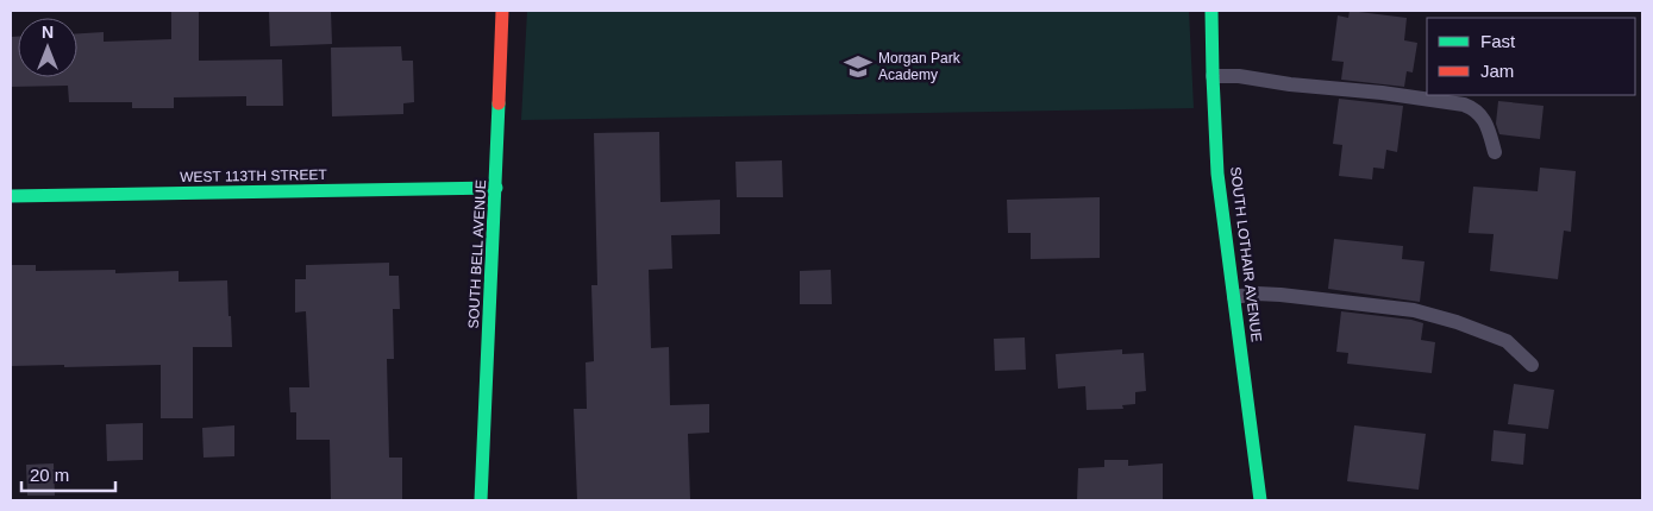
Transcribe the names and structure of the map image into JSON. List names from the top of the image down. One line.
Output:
{"streets":{"street":["WEST 113TH STREET","SOUTH BELL AVENUE","SOUTH LOTHAIR AVENUE"]},"crossings":[["WEST 113TH STREET","SOUTH BELL AVENUE"]],"places":{"school or university":["Morgan Park Academy"]},"legend":["Fast","Jam"],"scale_bar":"20 m","north":"top"}
